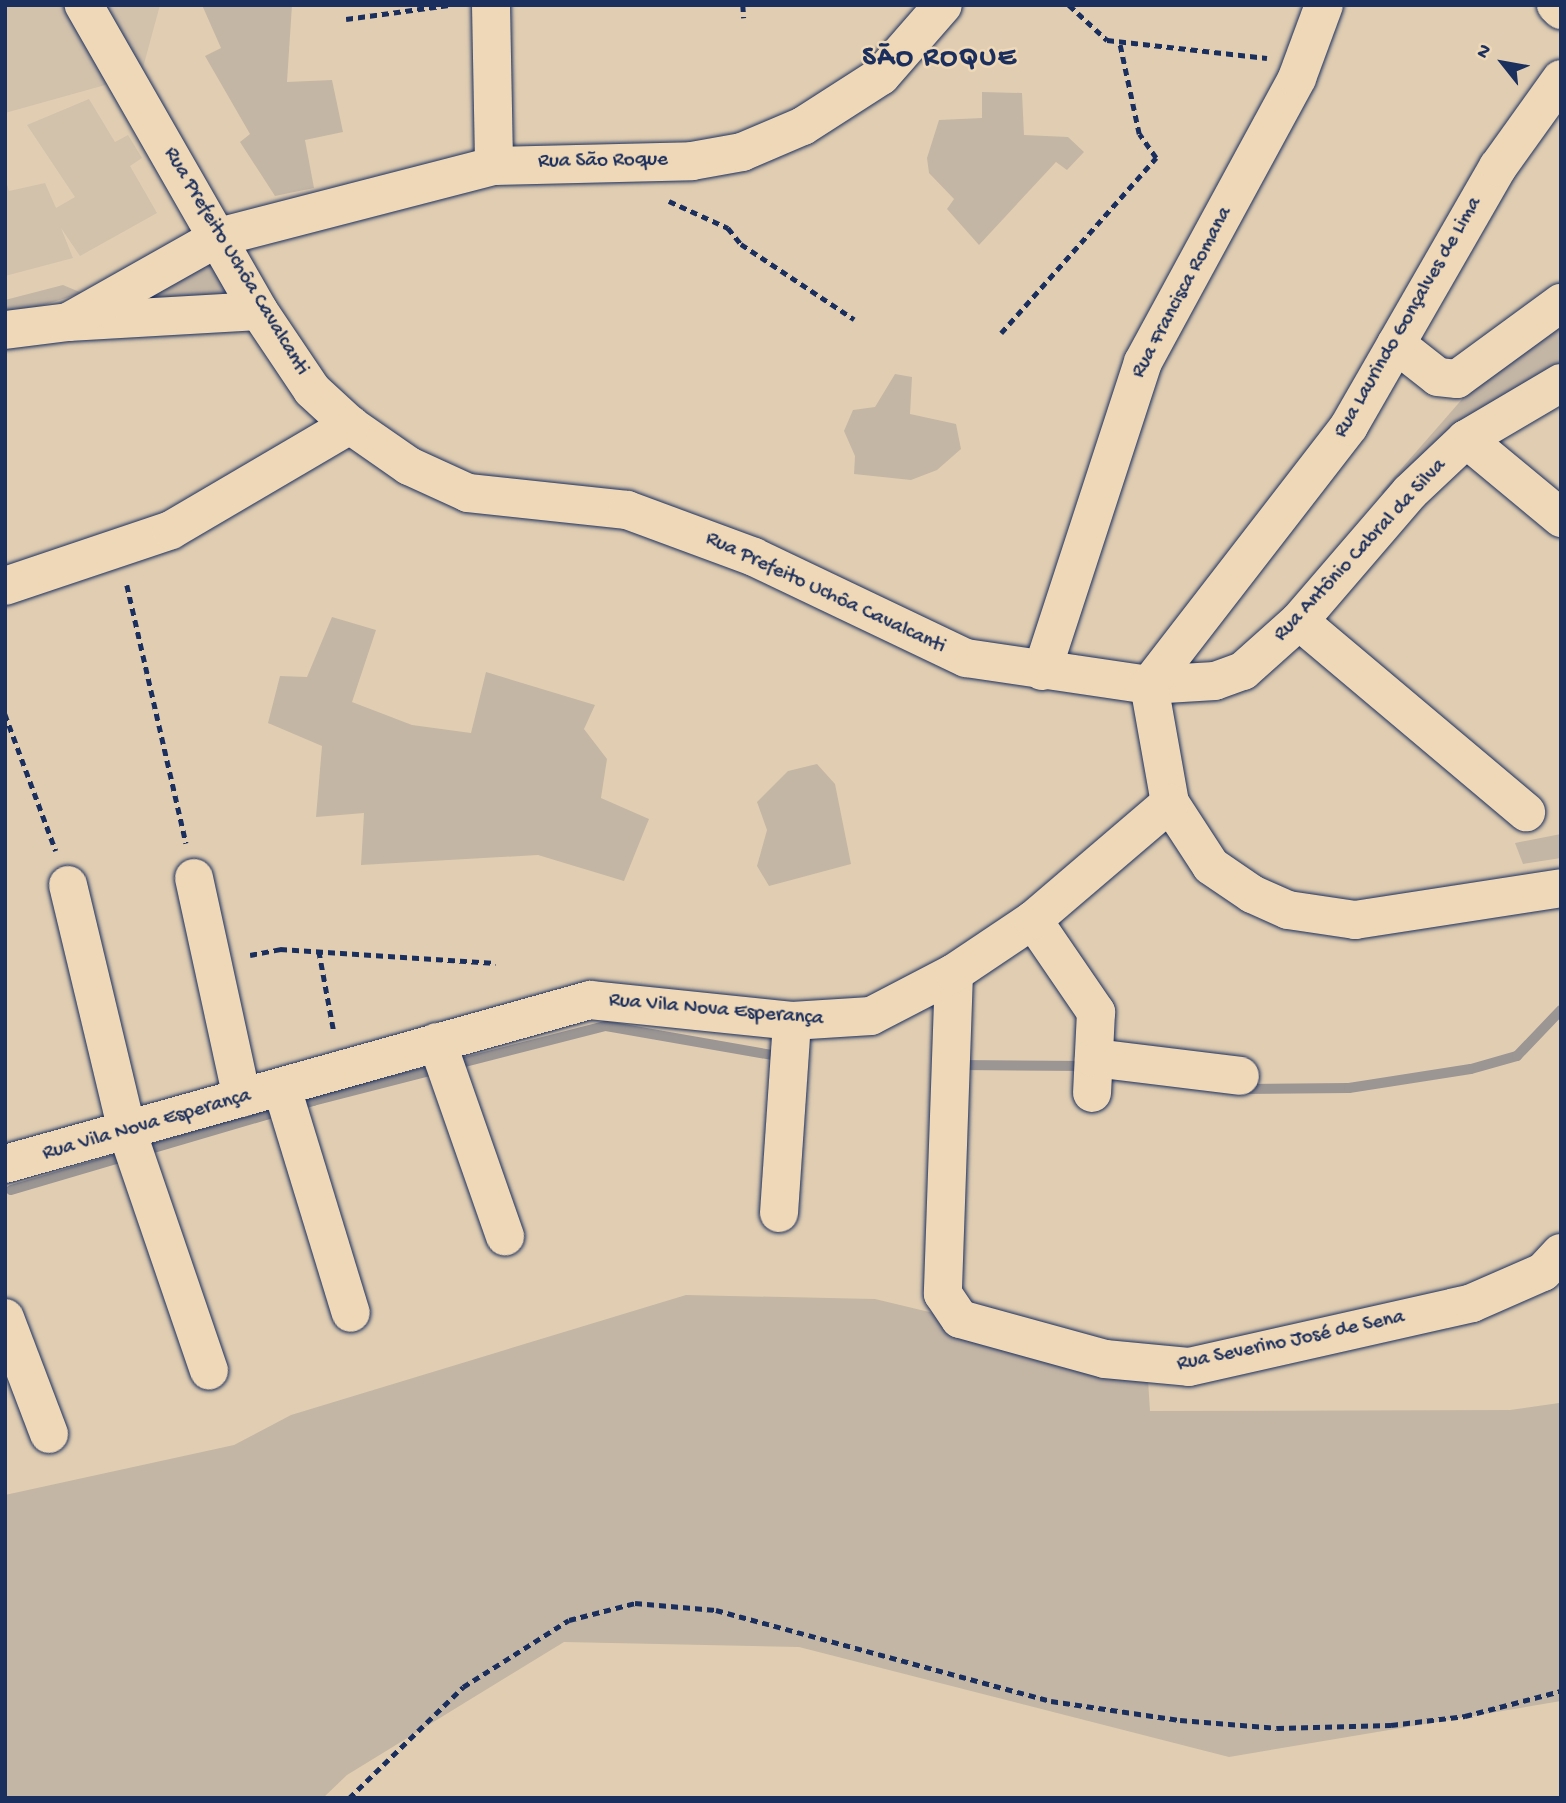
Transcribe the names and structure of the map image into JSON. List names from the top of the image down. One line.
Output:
{"streets":{"street":["Rua São Roque","Rua Prefeito Uchôa Cavalcanti","Rua Francisca Romana","Rua Laurindo Gonçalves de Lima","Rua Antônio Cabral da Silva","Rua Vila Nova Esperança","Rua Severino José de Sena"]},"crossings":[["Rua São Roque","Rua Prefeito Uchôa Cavalcanti"],["Rua Prefeito Uchôa Cavalcanti","Rua Francisca Romana"],["Rua Prefeito Uchôa Cavalcanti","Rua Laurindo Gonçalves de Lima"],["Rua Prefeito Uchôa Cavalcanti","Rua Antônio Cabral da Silva"],["Rua Laurindo Gonçalves de Lima","Rua Antônio Cabral da Silva"],["Rua Vila Nova Esperança","Rua Severino José de Sena"]],"districts":["SÃO ROQUE"],"north":"top left"}
